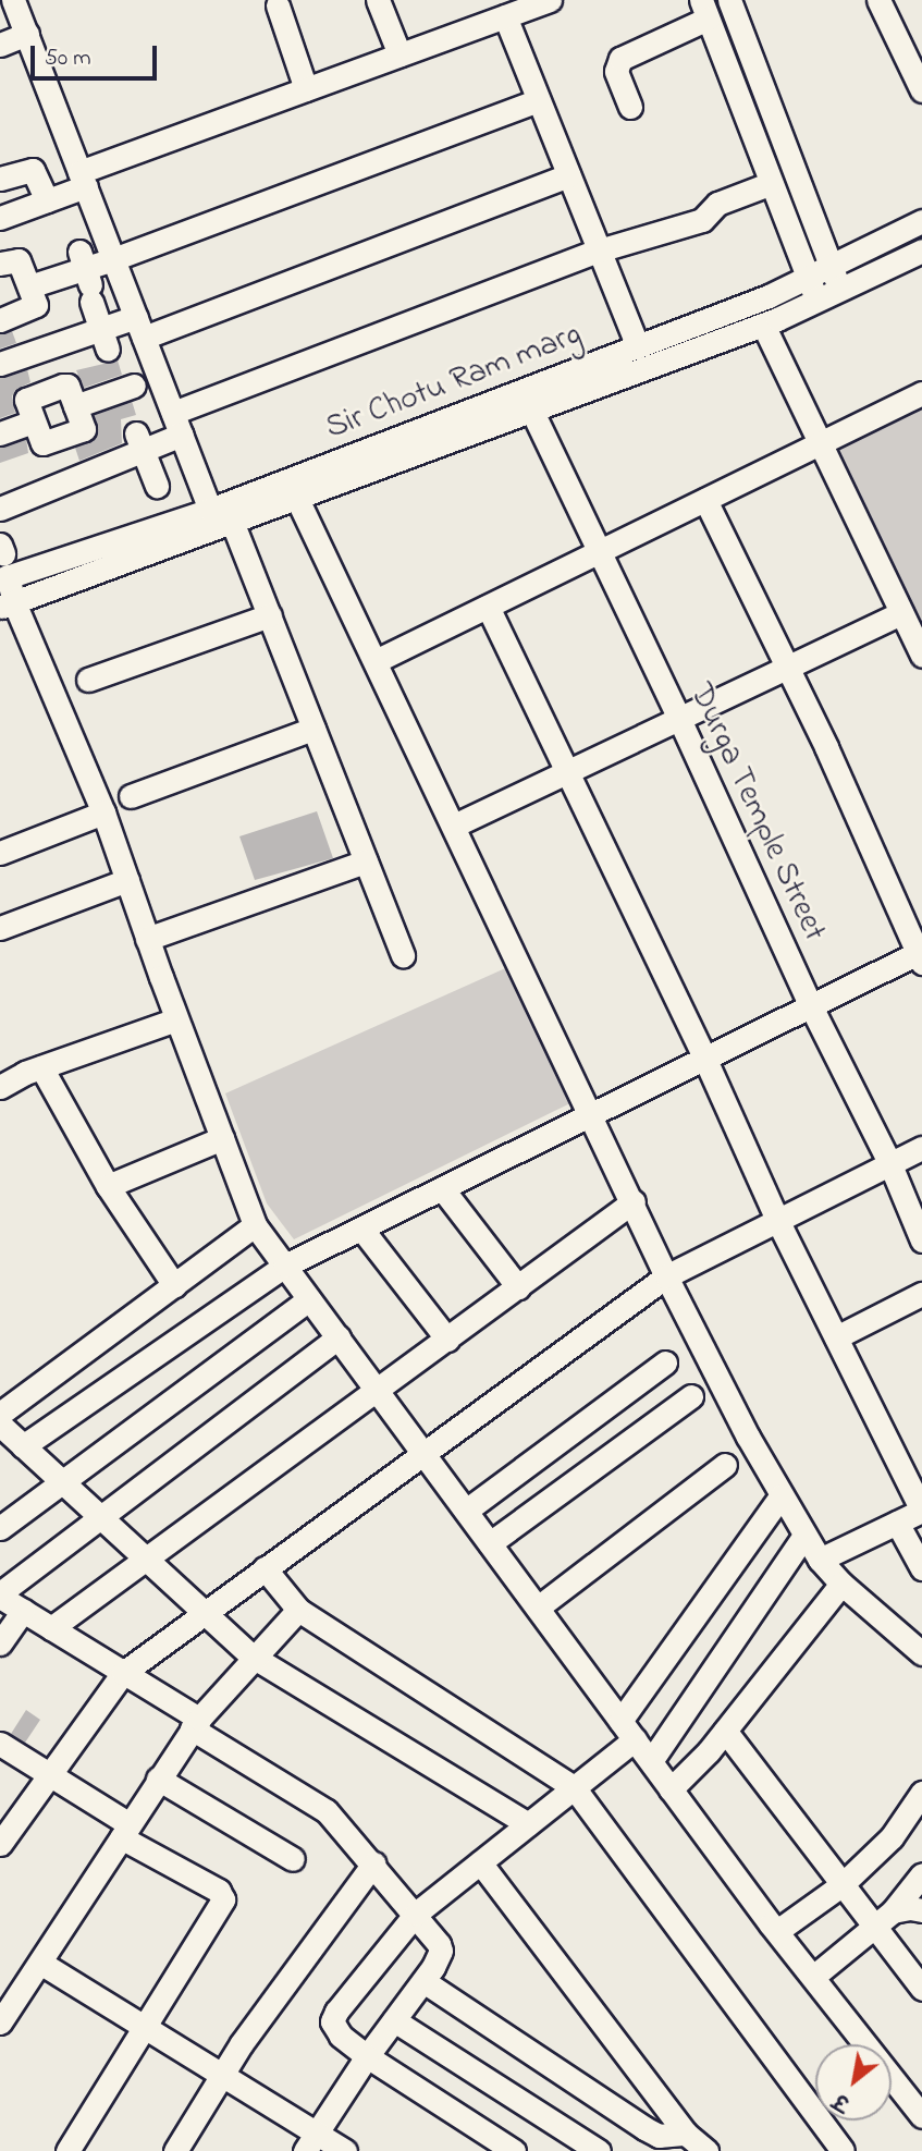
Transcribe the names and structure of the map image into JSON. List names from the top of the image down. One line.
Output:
{"streets":{"street":["Sir Chotu Ram marg","Durga Temple Street"]},"crossings":[["Sir Chotu Ram marg","Durga Temple Street"]],"scale_bar":"50 m","north":"bottom left"}
